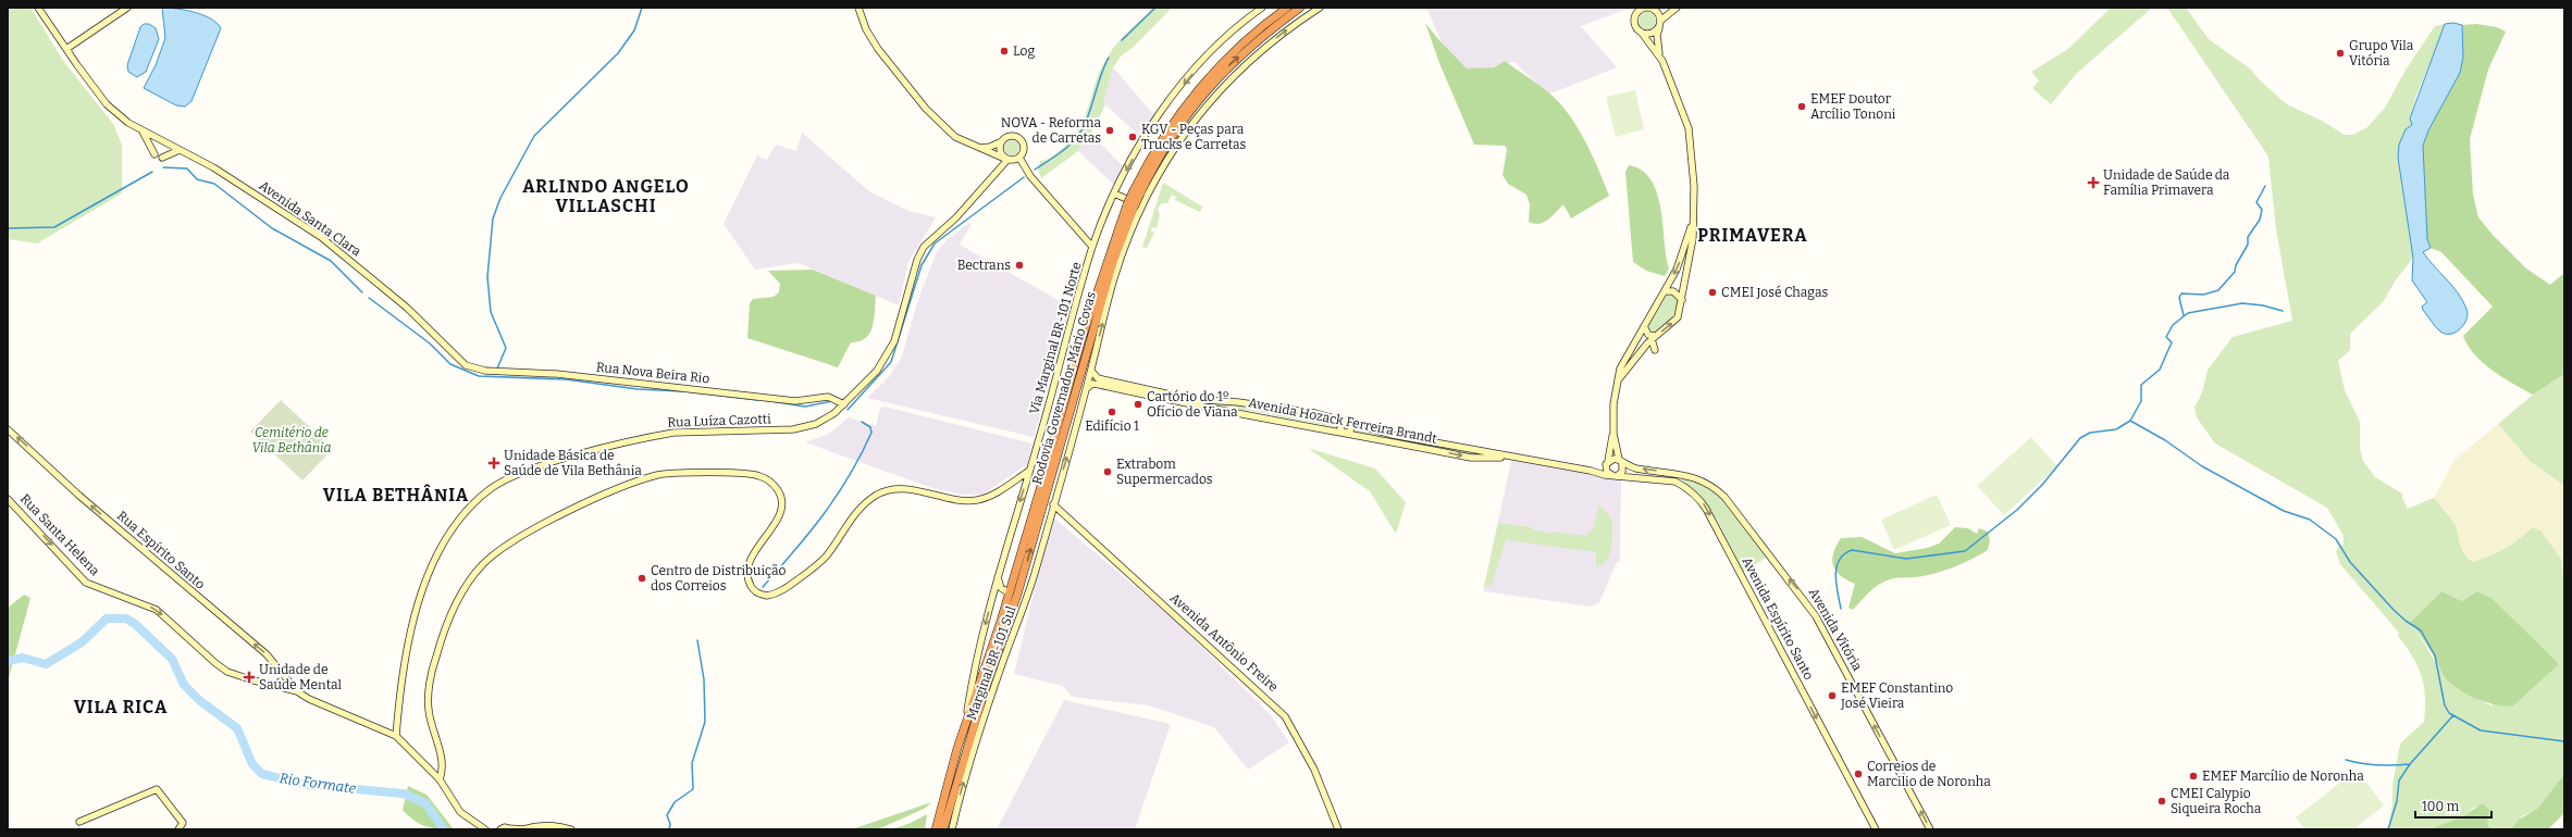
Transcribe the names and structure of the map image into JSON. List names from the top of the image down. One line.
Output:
{"streets":{"highway":["Rodovia Governador Mário Covas"],"street":["Avenida Santa Clara","Via Marginal BR-101 Norte","Rua Nova Beira Rio","Rua Luíza Cazotti","Avenida Hozack Ferreira Brandt","Rua Santa Helena","Rua Espírito Santo","Avenida Espírito Santo","Avenida Vitória","Avenida Antônio Freire","Marginal BR-101 Sul"]},"crossings":[["Avenida Santa Clara","Rua Nova Beira Rio"],["Via Marginal BR-101 Norte","Rodovia Governador Mário Covas"],["Rua Nova Beira Rio","Rua Luíza Cazotti"],["Rodovia Governador Mário Covas","Marginal BR-101 Sul"],["Rua Luíza Cazotti","Rua Santa Helena"],["Avenida Hozack Ferreira Brandt","Avenida Espírito Santo"],["Avenida Hozack Ferreira Brandt","Marginal BR-101 Sul"],["Rua Santa Helena","Rua Espírito Santo"],["Avenida Antônio Freire","Marginal BR-101 Sul"]],"one_way":["Via Marginal BR-101 Norte","Rua Santa Helena","Rua Espírito Santo","Avenida Espírito Santo","Avenida Vitória","Marginal BR-101 Sul"],"districts":["ARLINDO ANGELO VILLASCHI","PRIMAVERA","VILA BETHÂNIA","VILA RICA"],"water":["Rio Formate"],"parks":["Cemitério de Vila Bethânia"],"places":{"other":["Log","Grupo Vila Vitória","EMEF Doutor Arcílio Tononi","NOVA - Reforma de Carretas","KGV - Peças para Trucks e Carretas","Bectrans","CMEI José Chagas","Cartório do 1º Ofício de Viana","Edifício 1","Extrabom Supermercados","Centro de Distribuição dos Correios","EMEF Constantino José Vieira","Correios de Marcilio de Noronha","EMEF Marcílio de Noronha","CMEI Calypio Siqueira Rocha"],"health":["Unidade de Saúde da Família Primavera","Unidade Básica de Saúde de Vila Bethânia","Unidade de Saúde Mental"]},"scale_bar":"100 m"}
